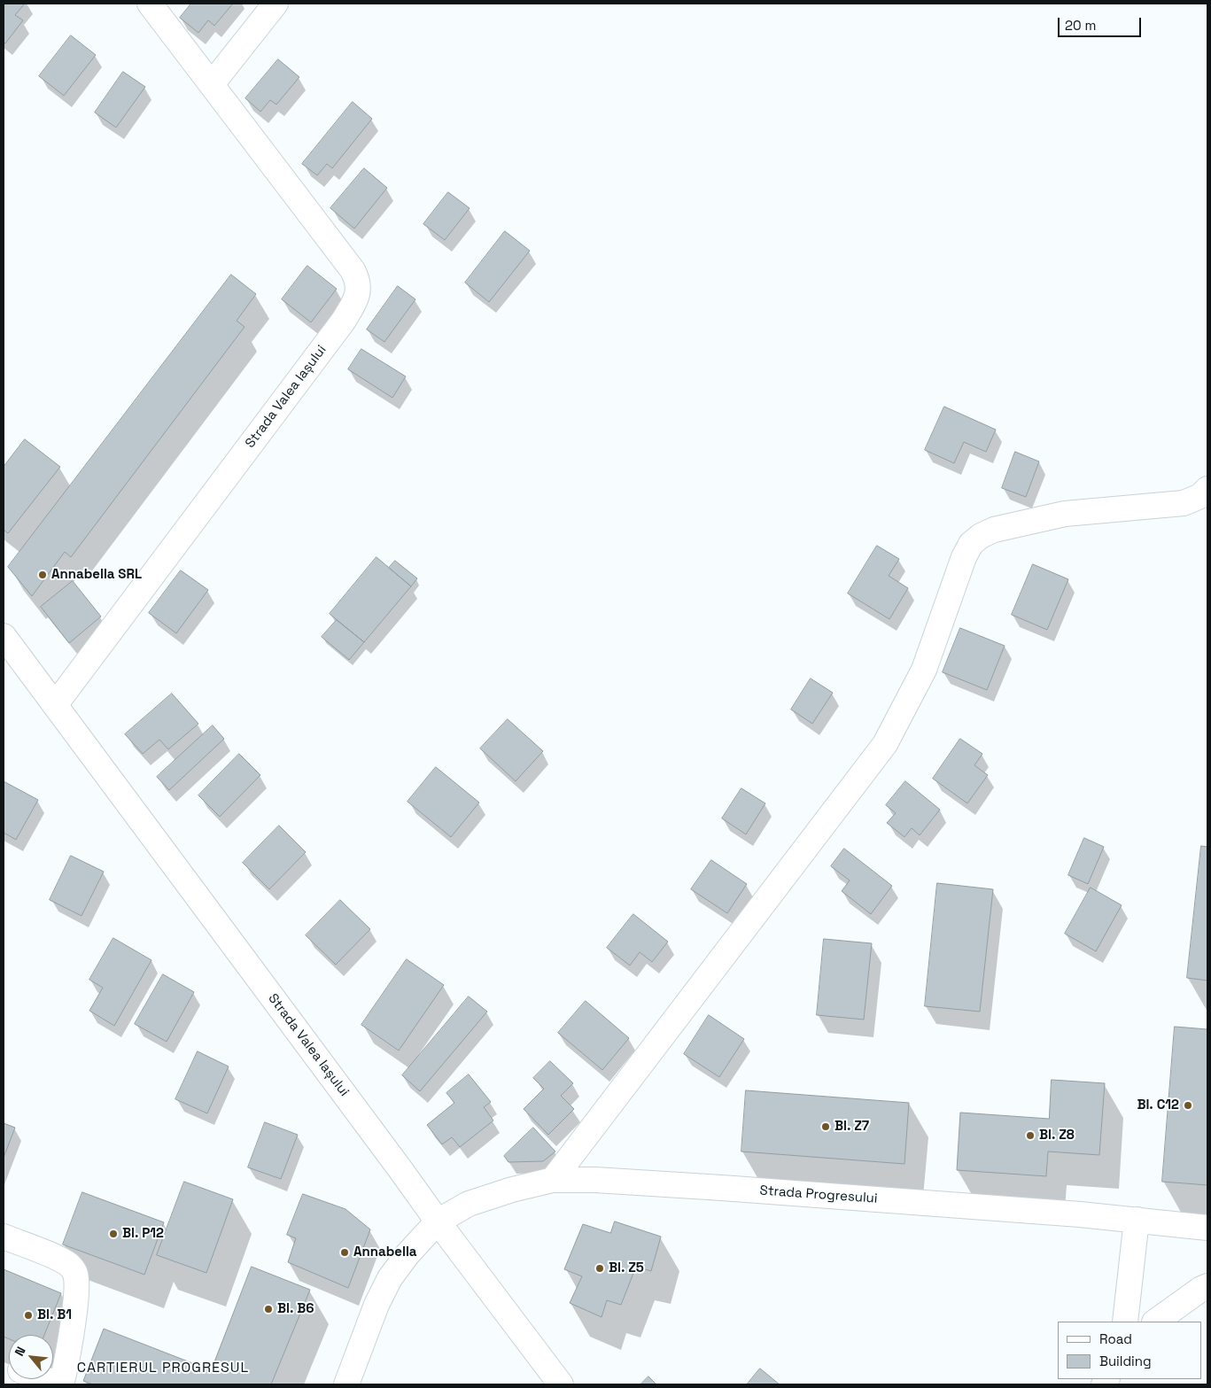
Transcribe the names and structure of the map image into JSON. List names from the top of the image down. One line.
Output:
{"streets":{"street":["Strada Valea Iașului","Strada Progresului"]},"crossings":[["Strada Valea Iașului","Strada Progresului"]],"districts":["CARTIERUL PROGRESUL"],"places":["Annabella SRL","Bl. C12","Bl. Z7","Bl. Z8","Bl. P12","Annabella","Bl. Z5","Bl. B6","Bl. B1"],"legend":["Road","Building"],"scale_bar":"20 m","north":"top left"}
